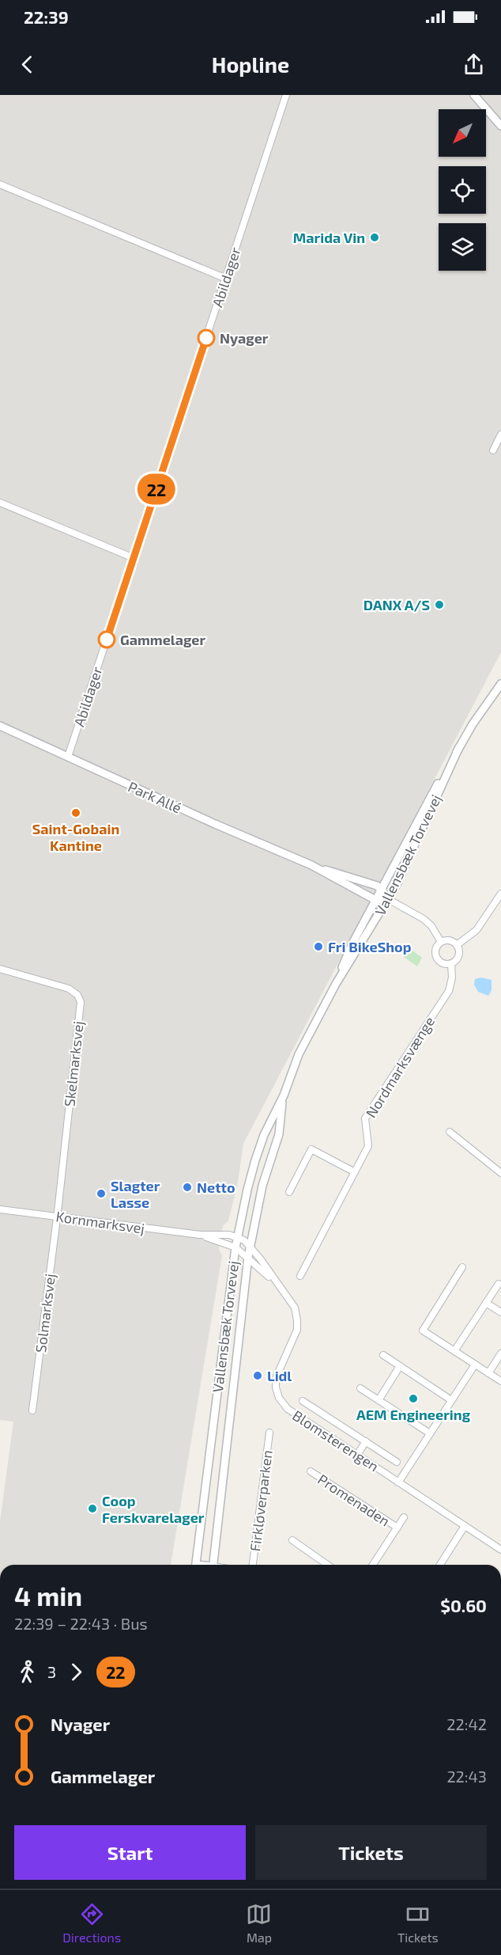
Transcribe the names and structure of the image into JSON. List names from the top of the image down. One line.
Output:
{"streets":{"street":["Abildager","Park Allé","Vallensbæk Torvevej","Skelmarksvej","Nordmarksvænge","Kornmarksvej","Solmarksvej","Blomsterengen","Promenaden","Firkløverparken"]},"crossings":[["Abildager","Park Allé"],["Park Allé","Vallensbæk Torvevej"],["Vallensbæk Torvevej","Kornmarksvej"],["Vallensbæk Torvevej","Blomsterengen"],["Skelmarksvej","Kornmarksvej"],["Skelmarksvej","Solmarksvej"],["Kornmarksvej","Solmarksvej"],["Kornmarksvej","Blomsterengen"]],"places":["Marida Vin","Nyager","DANX A/S","Gammelager","Saint-Gobain Kantine","Fri BikeShop","Netto","Slagter Lasse","Lidl","AEM Engineering","Coop Ferskvarelager"],"lines":["bus line 22"],"north":"bottom left","page":{"status":"22:39","header":"Hopline","on_map":"22","heading":["4 min","22:39 – 22:43 · Bus","$0.60"],"legs":["3","22"],"list":[{"name":"Nyager","value":"22:42"},{"name":"Gammelager","value":"22:43"}],"buttons":["Start","Tickets"],"tabs":["Directions","Map","Tickets"]}}
